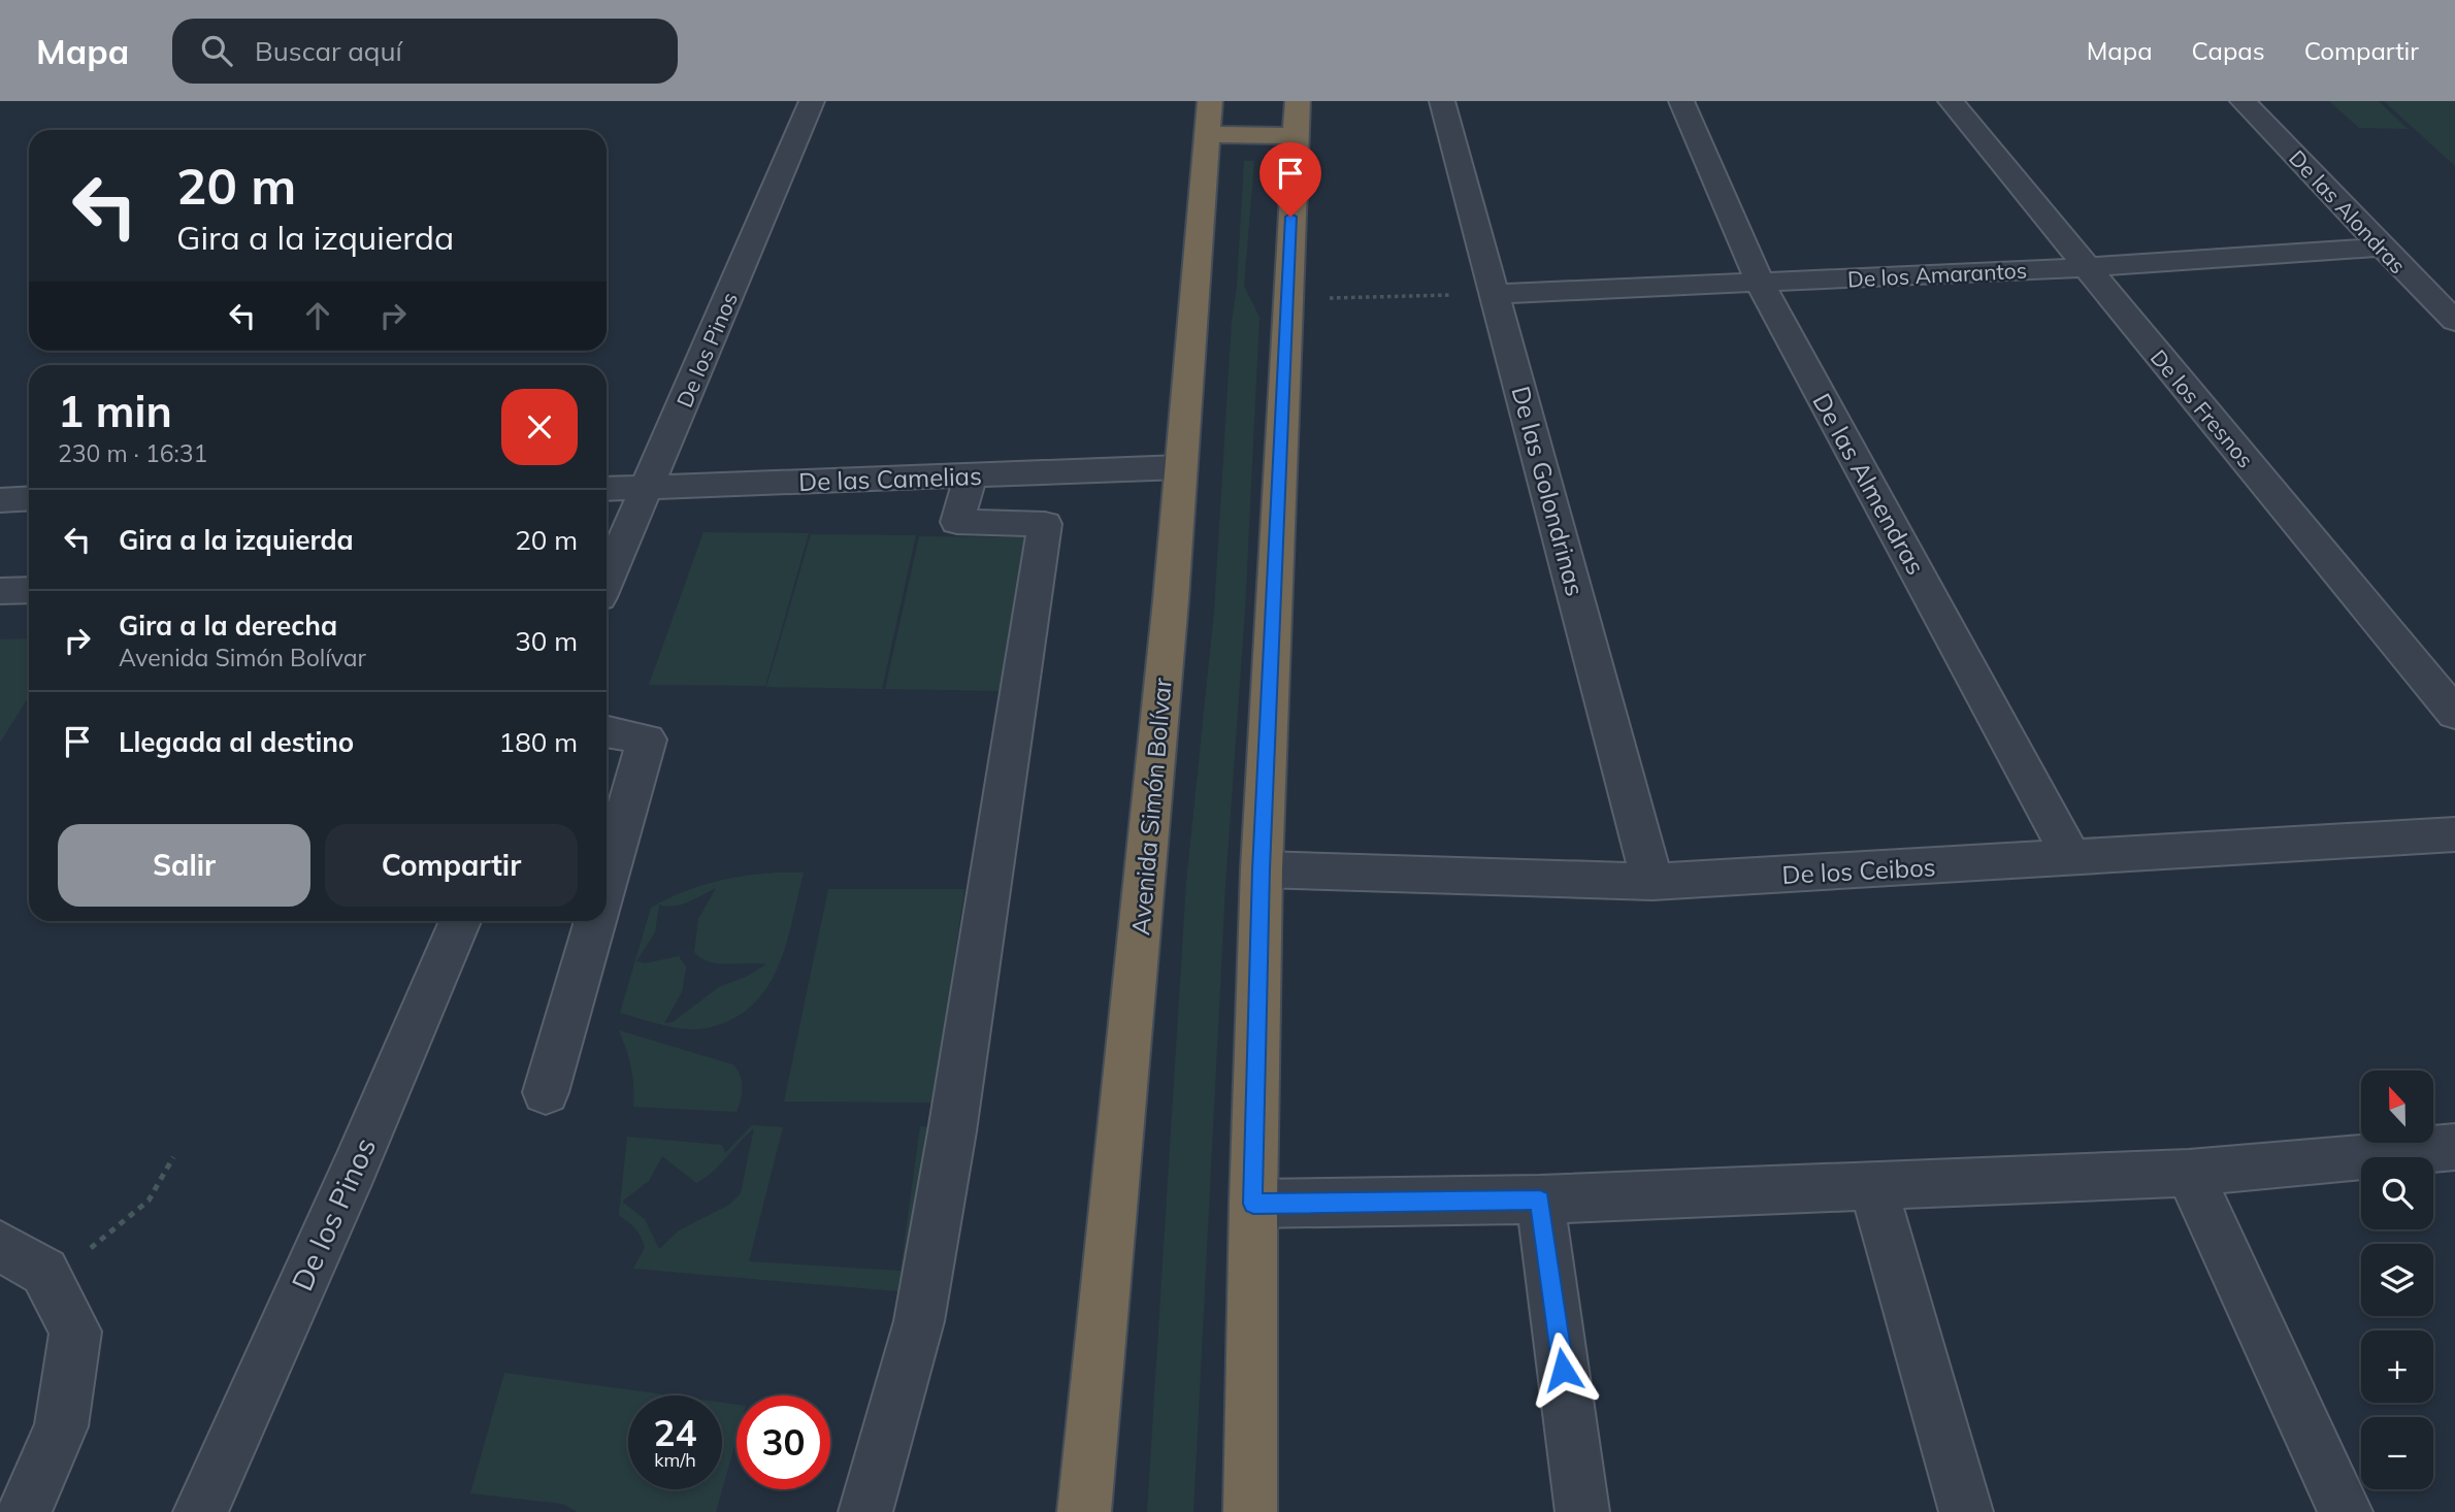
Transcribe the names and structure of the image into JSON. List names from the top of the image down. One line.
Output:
{"streets":{"highway":["Avenida Simón Bolívar"],"street":["De las Alondras","De los Amarantos","De los Pinos","De los Fresnos","De las Camelias","De las Almendras","De las Golondrinas","De los Ceibos"]},"crossings":[["De las Alondras","De los Amarantos"],["De los Amarantos","De los Fresnos"],["De los Amarantos","De las Almendras"],["De los Amarantos","De las Golondrinas"],["De los Pinos","De las Camelias"],["De las Camelias","Avenida Simón Bolívar"],["De las Almendras","De los Ceibos"],["De las Golondrinas","De los Ceibos"]],"north":"top","page":{"header":"Mapa","search":"Buscar aquí","nav":["Mapa","Capas","Compartir"],"turn":["20 m","Gira a la izquierda"],"heading":["1 min","230 m · 16:31"],"list":[{"name":"Gira a la izquierda","value":"20 m"},{"name":"Gira a la derecha","note":"Avenida Simón Bolívar","value":"30 m"},{"name":"Llegada al destino","value":"180 m"}],"buttons":["Salir","Compartir"],"map_buttons":["+","−"],"speed":"24 km/h","limit":"30"}}
